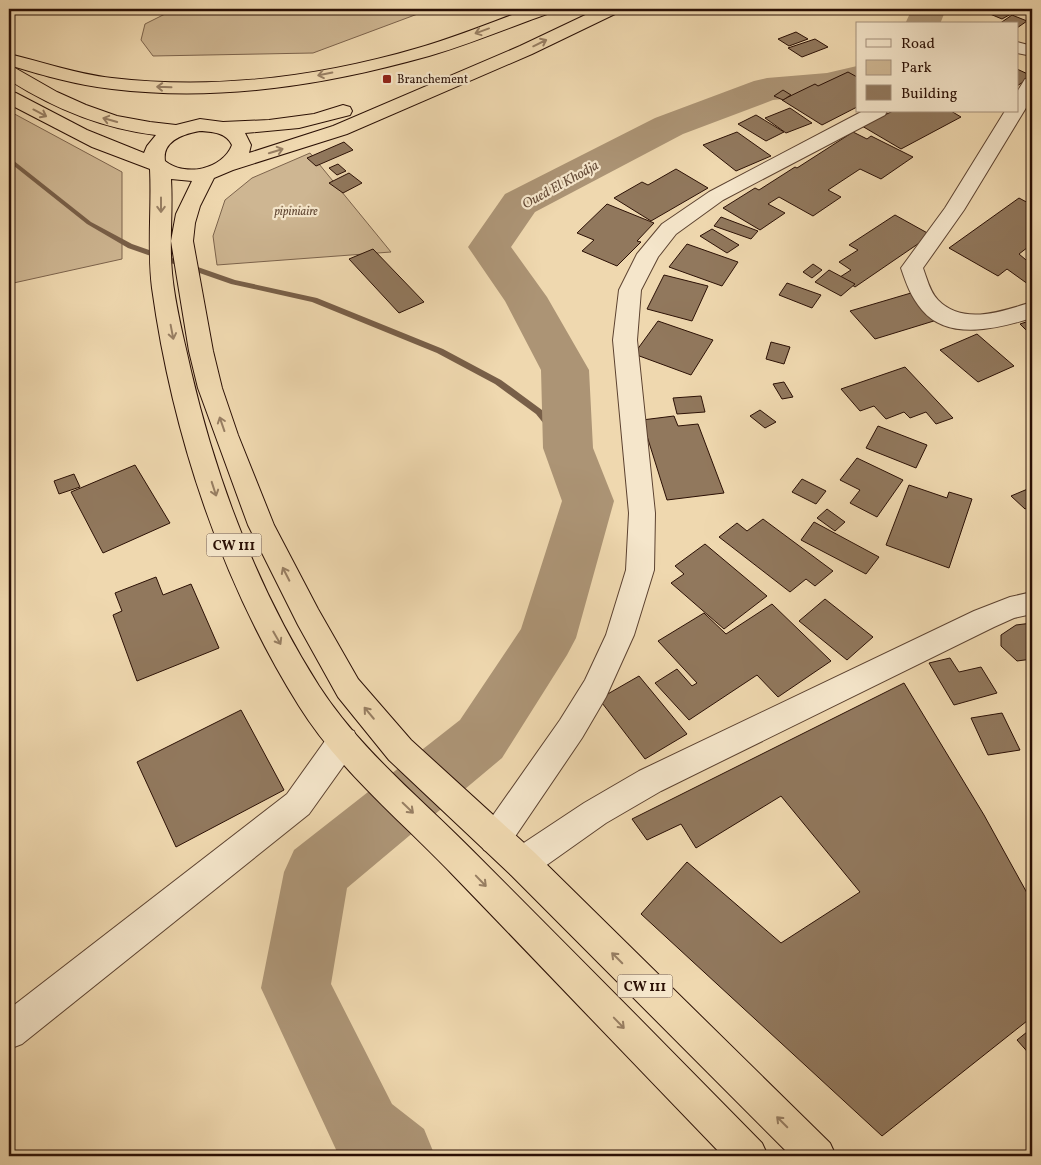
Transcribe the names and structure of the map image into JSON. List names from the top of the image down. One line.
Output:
{"streets":{"highway":["CW 111"]},"water":["Oued El Khodja"],"parks":["pipiniaire"],"places":{"transit":["Branchement"]},"legend":["Road","Park","Building"]}
